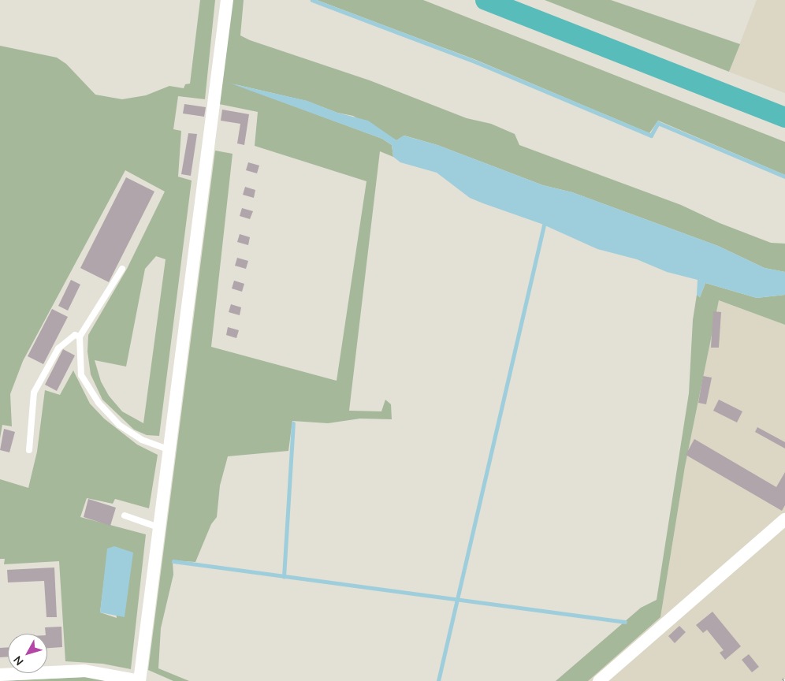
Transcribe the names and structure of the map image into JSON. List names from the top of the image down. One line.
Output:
{"north":"bottom left"}
